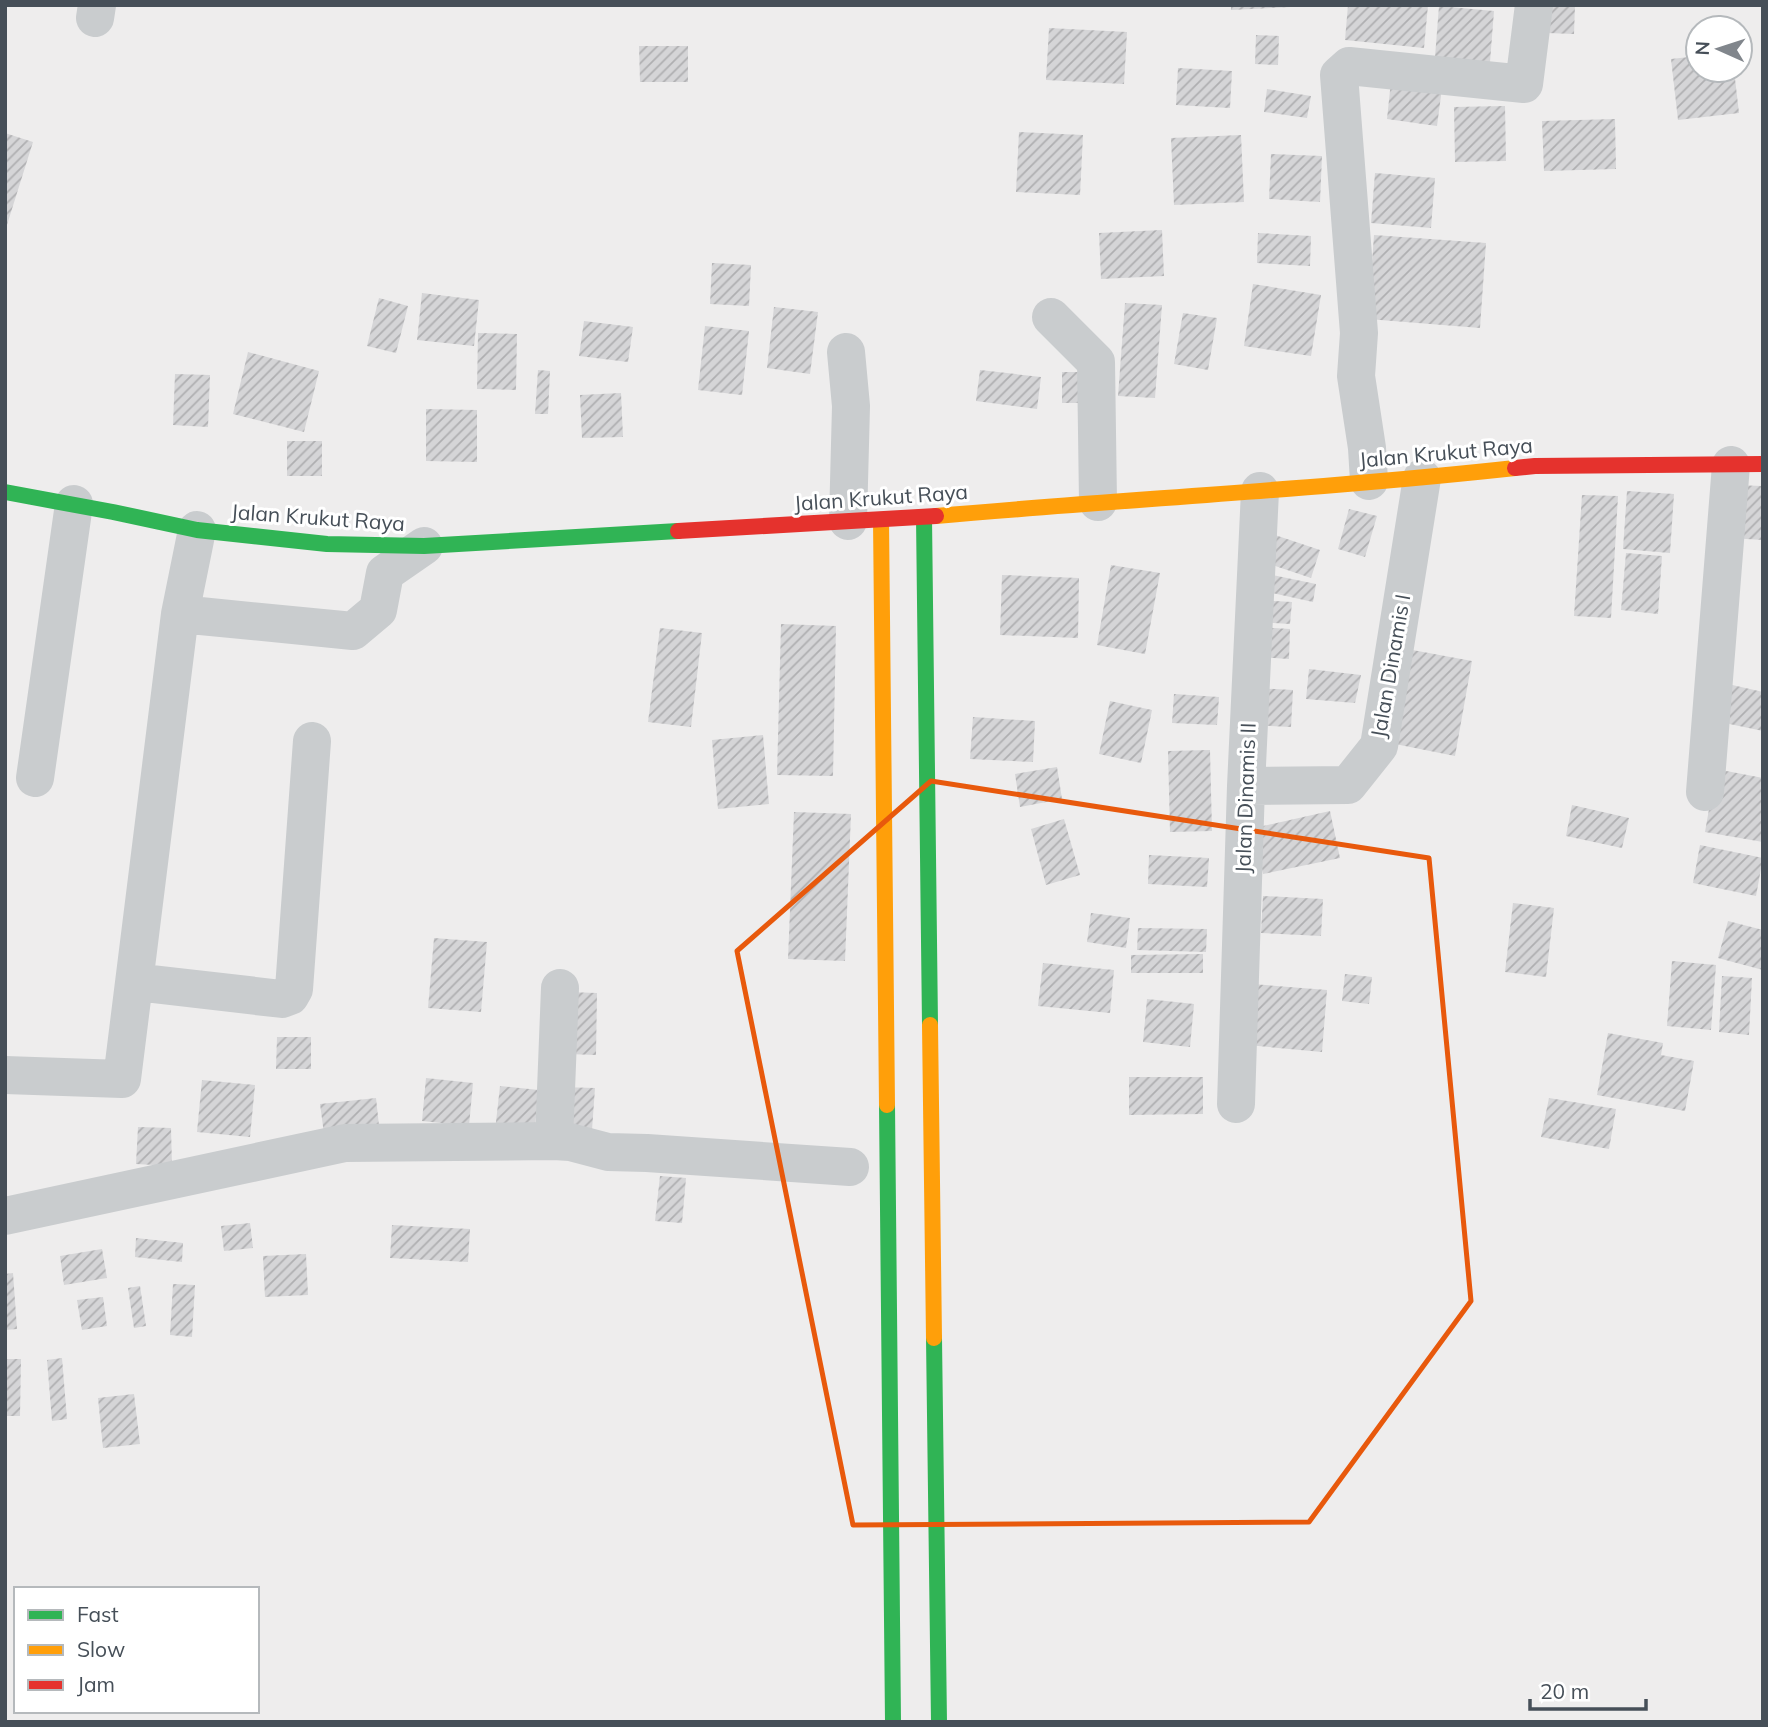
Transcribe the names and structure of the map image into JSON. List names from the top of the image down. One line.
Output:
{"streets":{"main road":["Jalan Krukut Raya"],"street":["Jalan Dinamis I","Jalan Dinamis II"]},"crossings":[["Jalan Krukut Raya","Jalan Dinamis I"],["Jalan Krukut Raya","Jalan Dinamis II"],["Jalan Dinamis I","Jalan Dinamis II"]],"legend":["Fast","Slow","Jam"],"scale_bar":"20 m","north":"left"}
